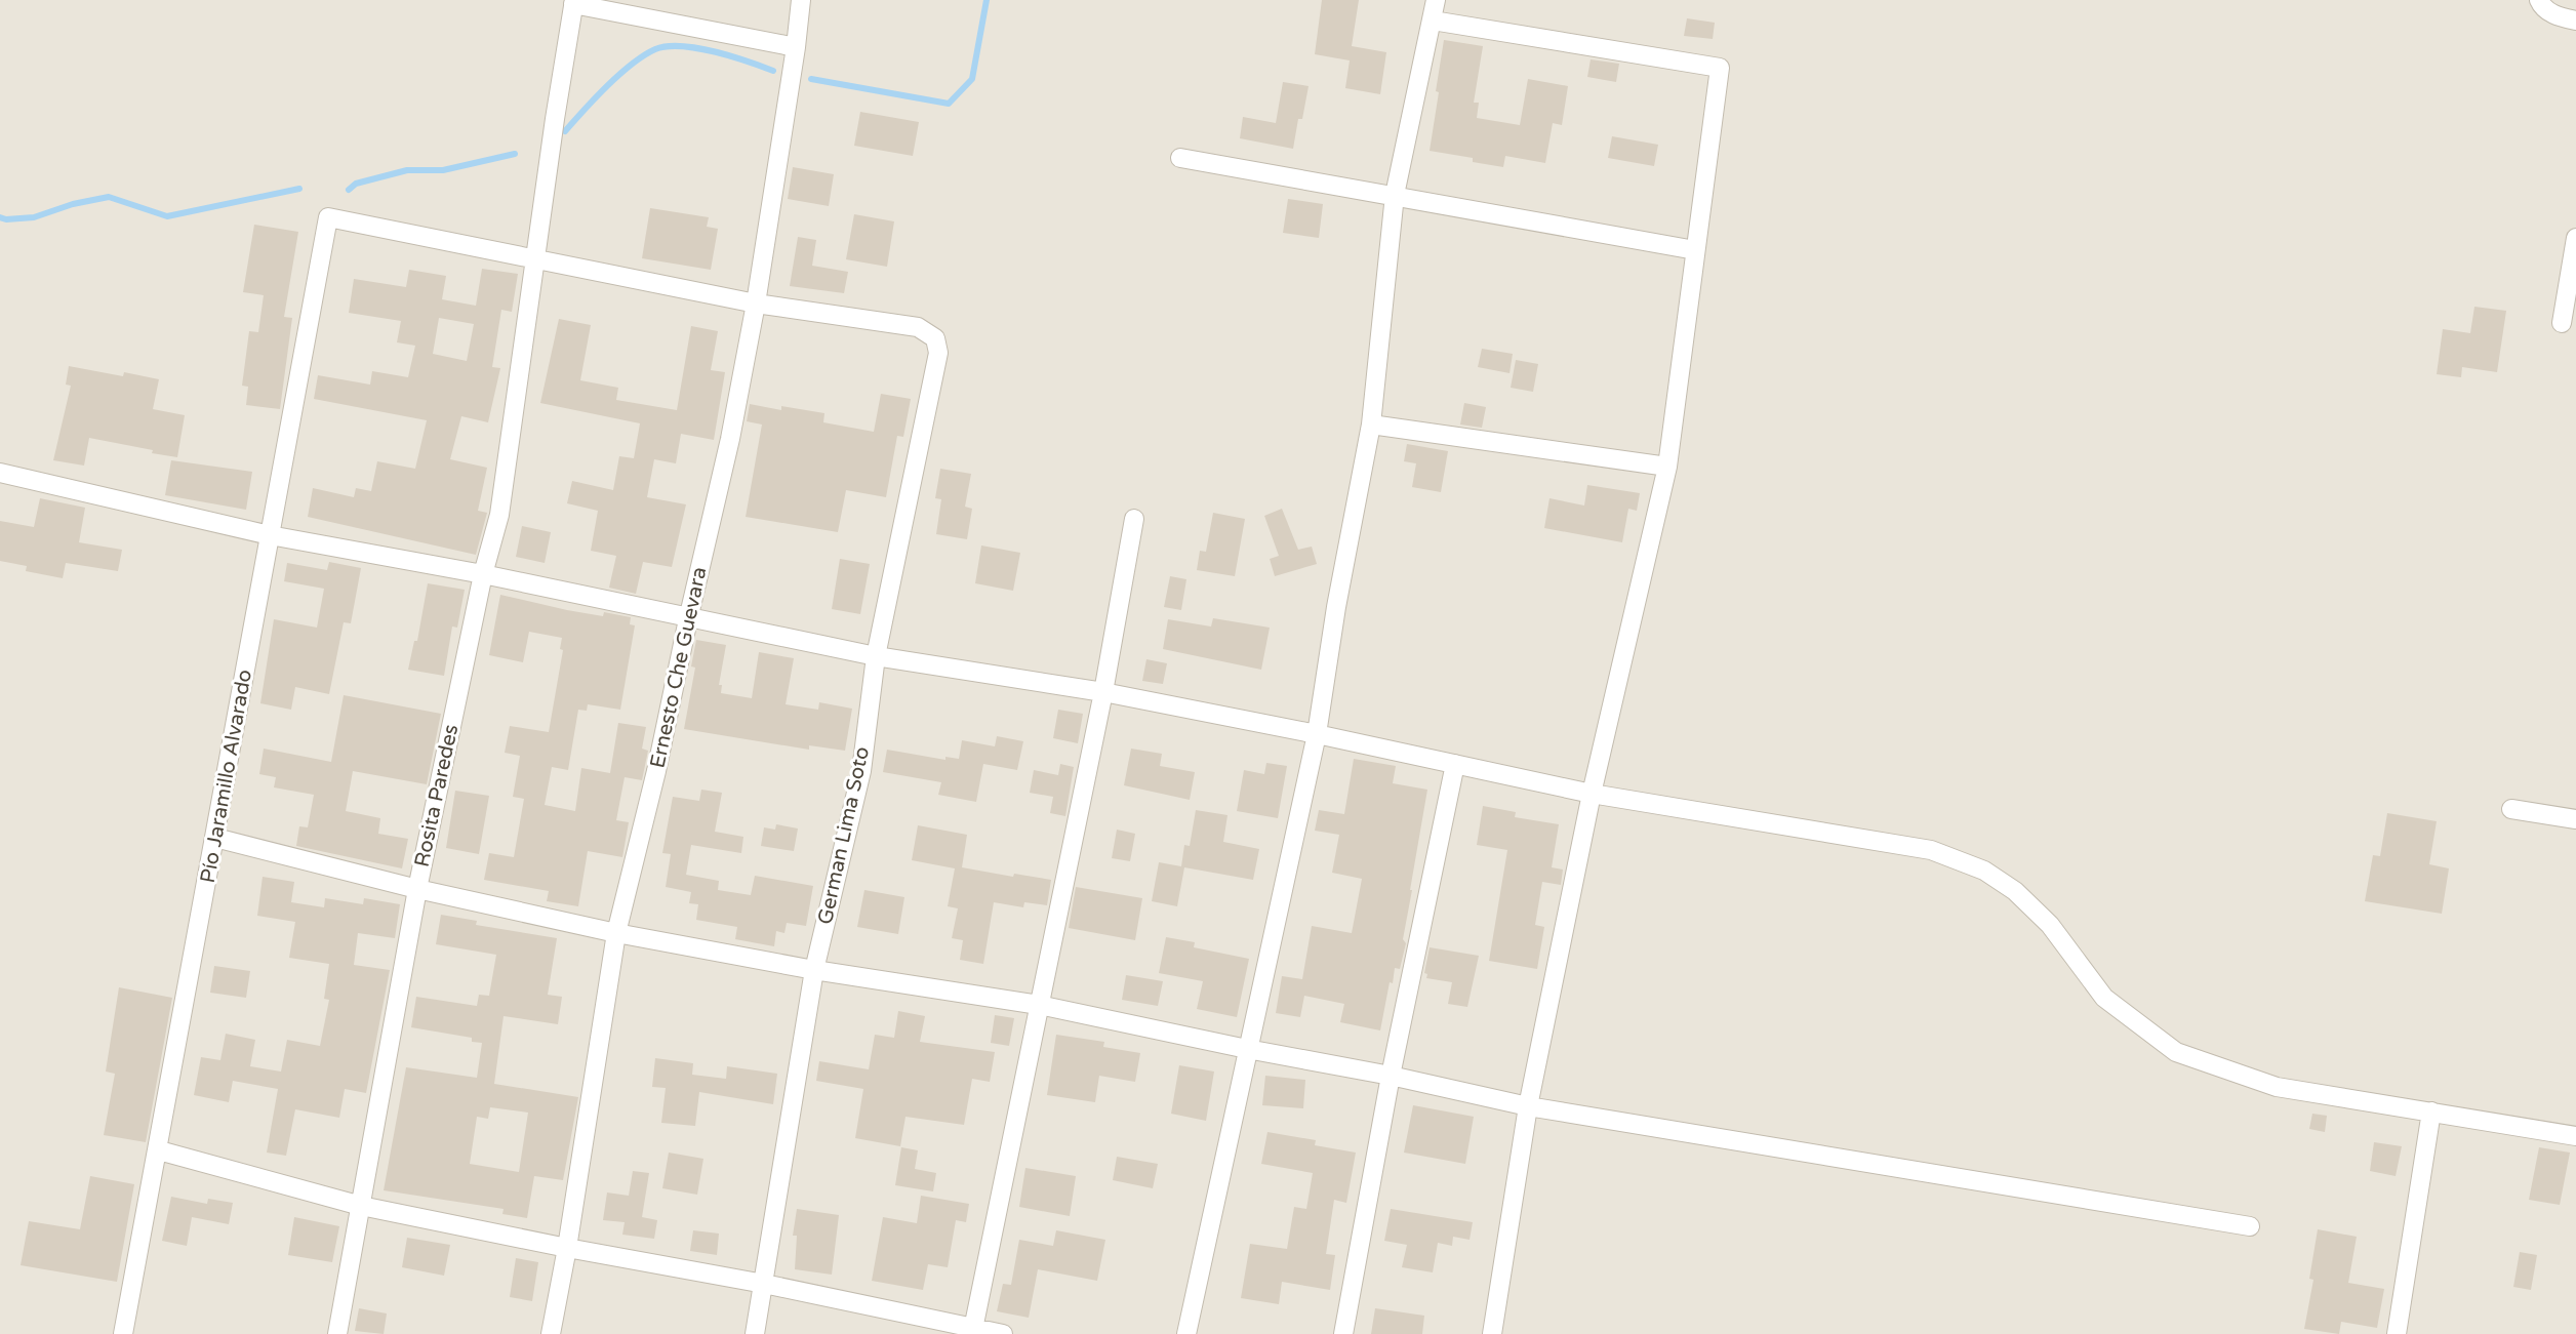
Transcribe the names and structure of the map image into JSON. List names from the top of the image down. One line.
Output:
{"streets":{"street":["Ernesto Che Guevara","Pío Jaramillo Alvarado","Rosita Paredes","German Lima Soto"]},"crossings":[["Ernesto Che Guevara","German Lima Soto"],["Pío Jaramillo Alvarado","Rosita Paredes"]]}
